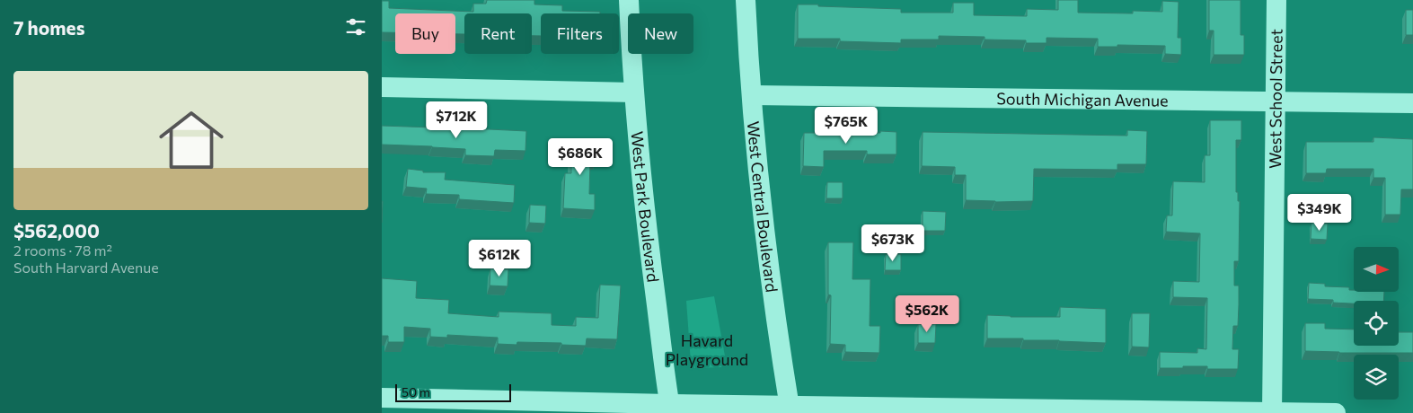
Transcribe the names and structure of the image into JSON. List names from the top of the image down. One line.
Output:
{"streets":{"street":["West School Street","South Michigan Avenue","West Park Boulevard","West Central Boulevard"]},"crossings":[["West School Street","South Michigan Avenue"],["South Michigan Avenue","West Central Boulevard"]],"parks":["Havard Playground"],"scale_bar":"50 m","north":"right","page":{"heading":"7 homes","chip":["Buy","Rent","Filters","New"],"list":[{"name":"$562,000","note":"2 rooms · 78 m² · South Harvard Avenue"}],"price":["$712K","$765K","$686K","$349K","$673K","$612K","$562K"],"scale":"50 m"}}
